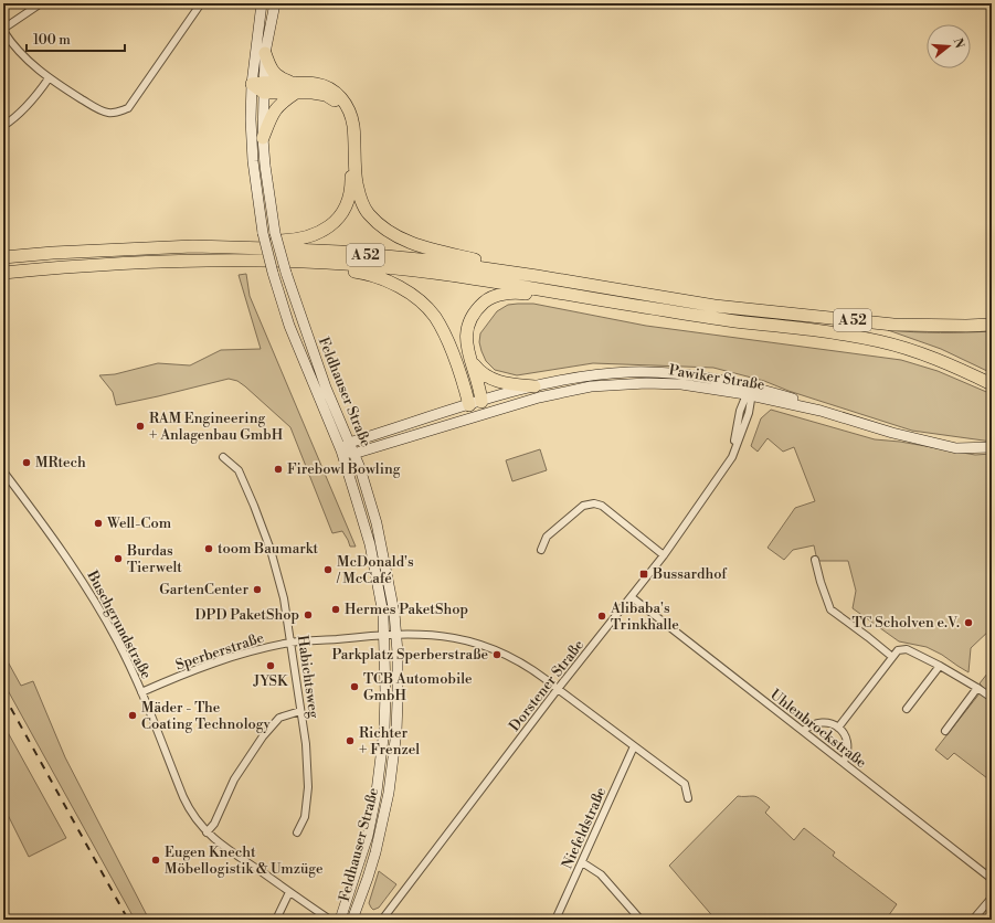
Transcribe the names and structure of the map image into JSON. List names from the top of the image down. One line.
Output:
{"streets":{"highway":["A 52"],"main road":["Pawiker Straße","Feldhauser Straße"],"street":["Buschgrundstraße","Sperberstraße","Habichtsweg","Dorstener Straße","Uhlenbrockstraße","Niefeldstraße"]},"crossings":[["Pawiker Straße","Feldhauser Straße"],["Pawiker Straße","Dorstener Straße"],["Feldhauser Straße","Sperberstraße"],["Buschgrundstraße","Sperberstraße"],["Sperberstraße","Habichtsweg"],["Sperberstraße","Dorstener Straße"],["Dorstener Straße","Uhlenbrockstraße"]],"places":{"other":["RAM Engineering + Anlagenbau GmbH","MRtech","Firebowl Bowling","Well-Com","toom Baumarkt","Burdas Tierwelt","McDonald's / McCafé","GartenCenter","Hermes PaketShop","DPD PaketShop","Alibaba's Trinkhalle","TC Scholven e.V.","Parkplatz Sperberstraße","JYSK","TCB Automobile GmbH","Mäder - The Coating Technology","Richter + Frenzel","Eugen Knecht Möbellogistik & Umzüge"],"transit":["Bussardhof"]},"scale_bar":"100 m","north":"right"}
